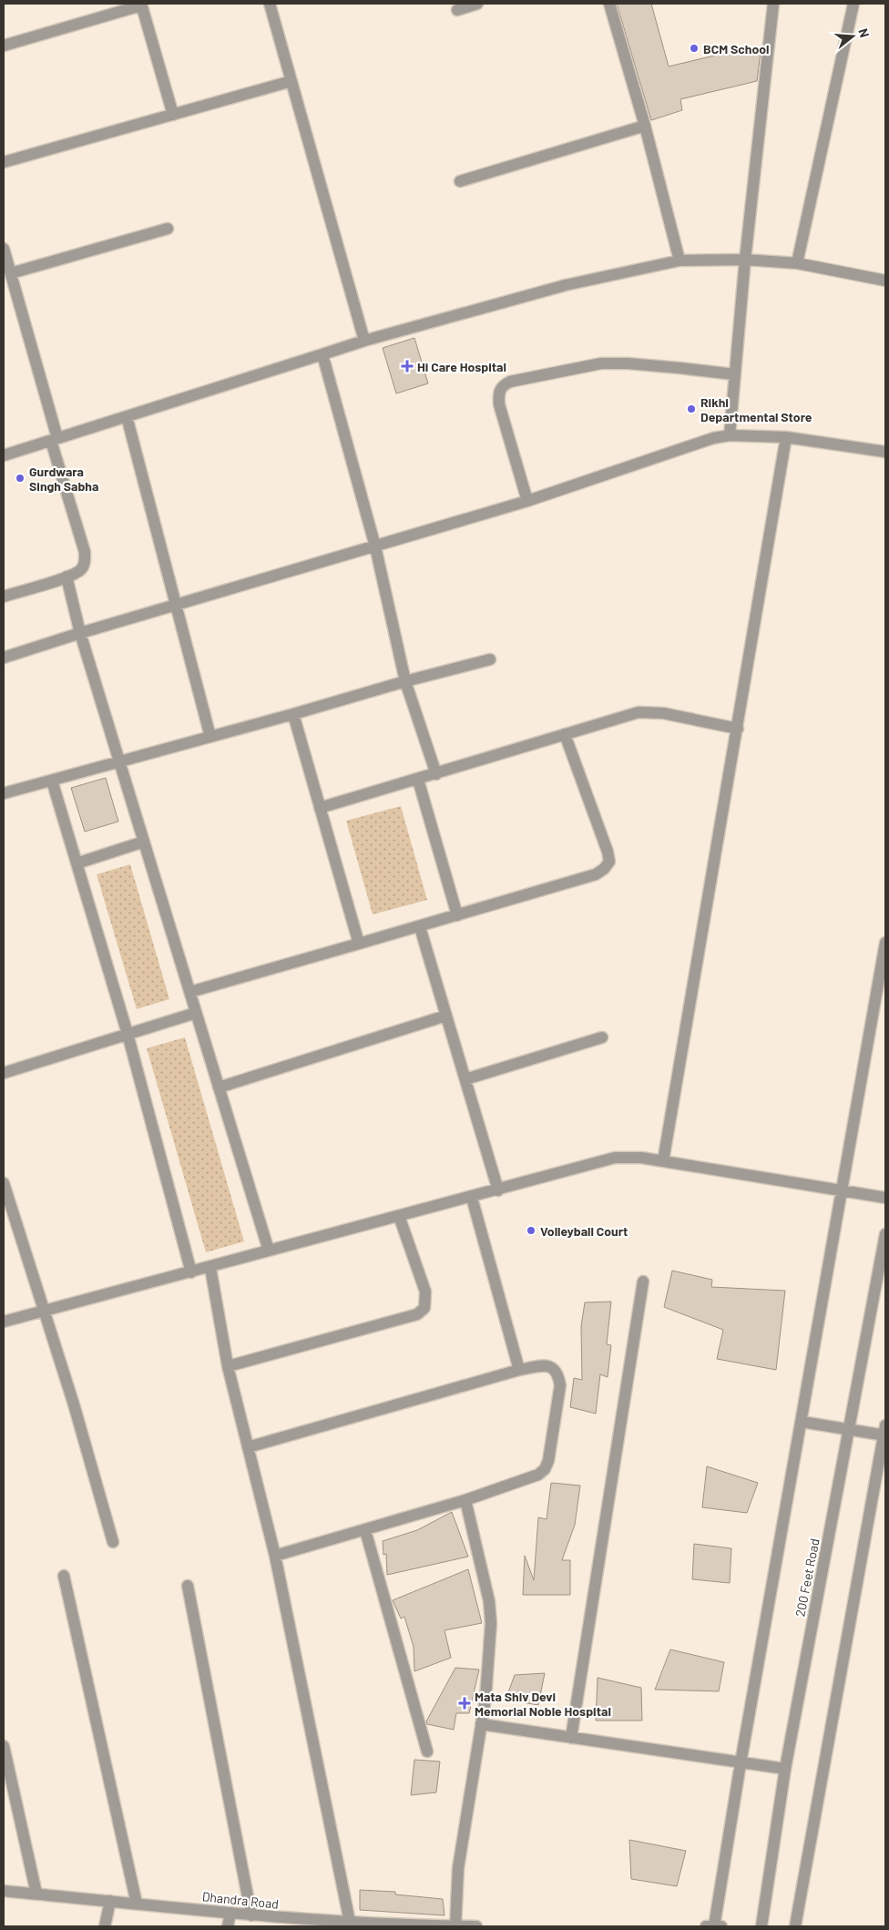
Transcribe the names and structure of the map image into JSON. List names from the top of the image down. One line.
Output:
{"streets":{"street":["200 Feet Road","Dhandra Road"]},"places":{"other":["BCM School","Rikhi Departmental Store","Gurdwara Singh Sabha","Volleyball Court"],"health":["Hi Care Hospital","Mata Shiv Devi Memorial Noble Hospital"]},"north":"right"}
